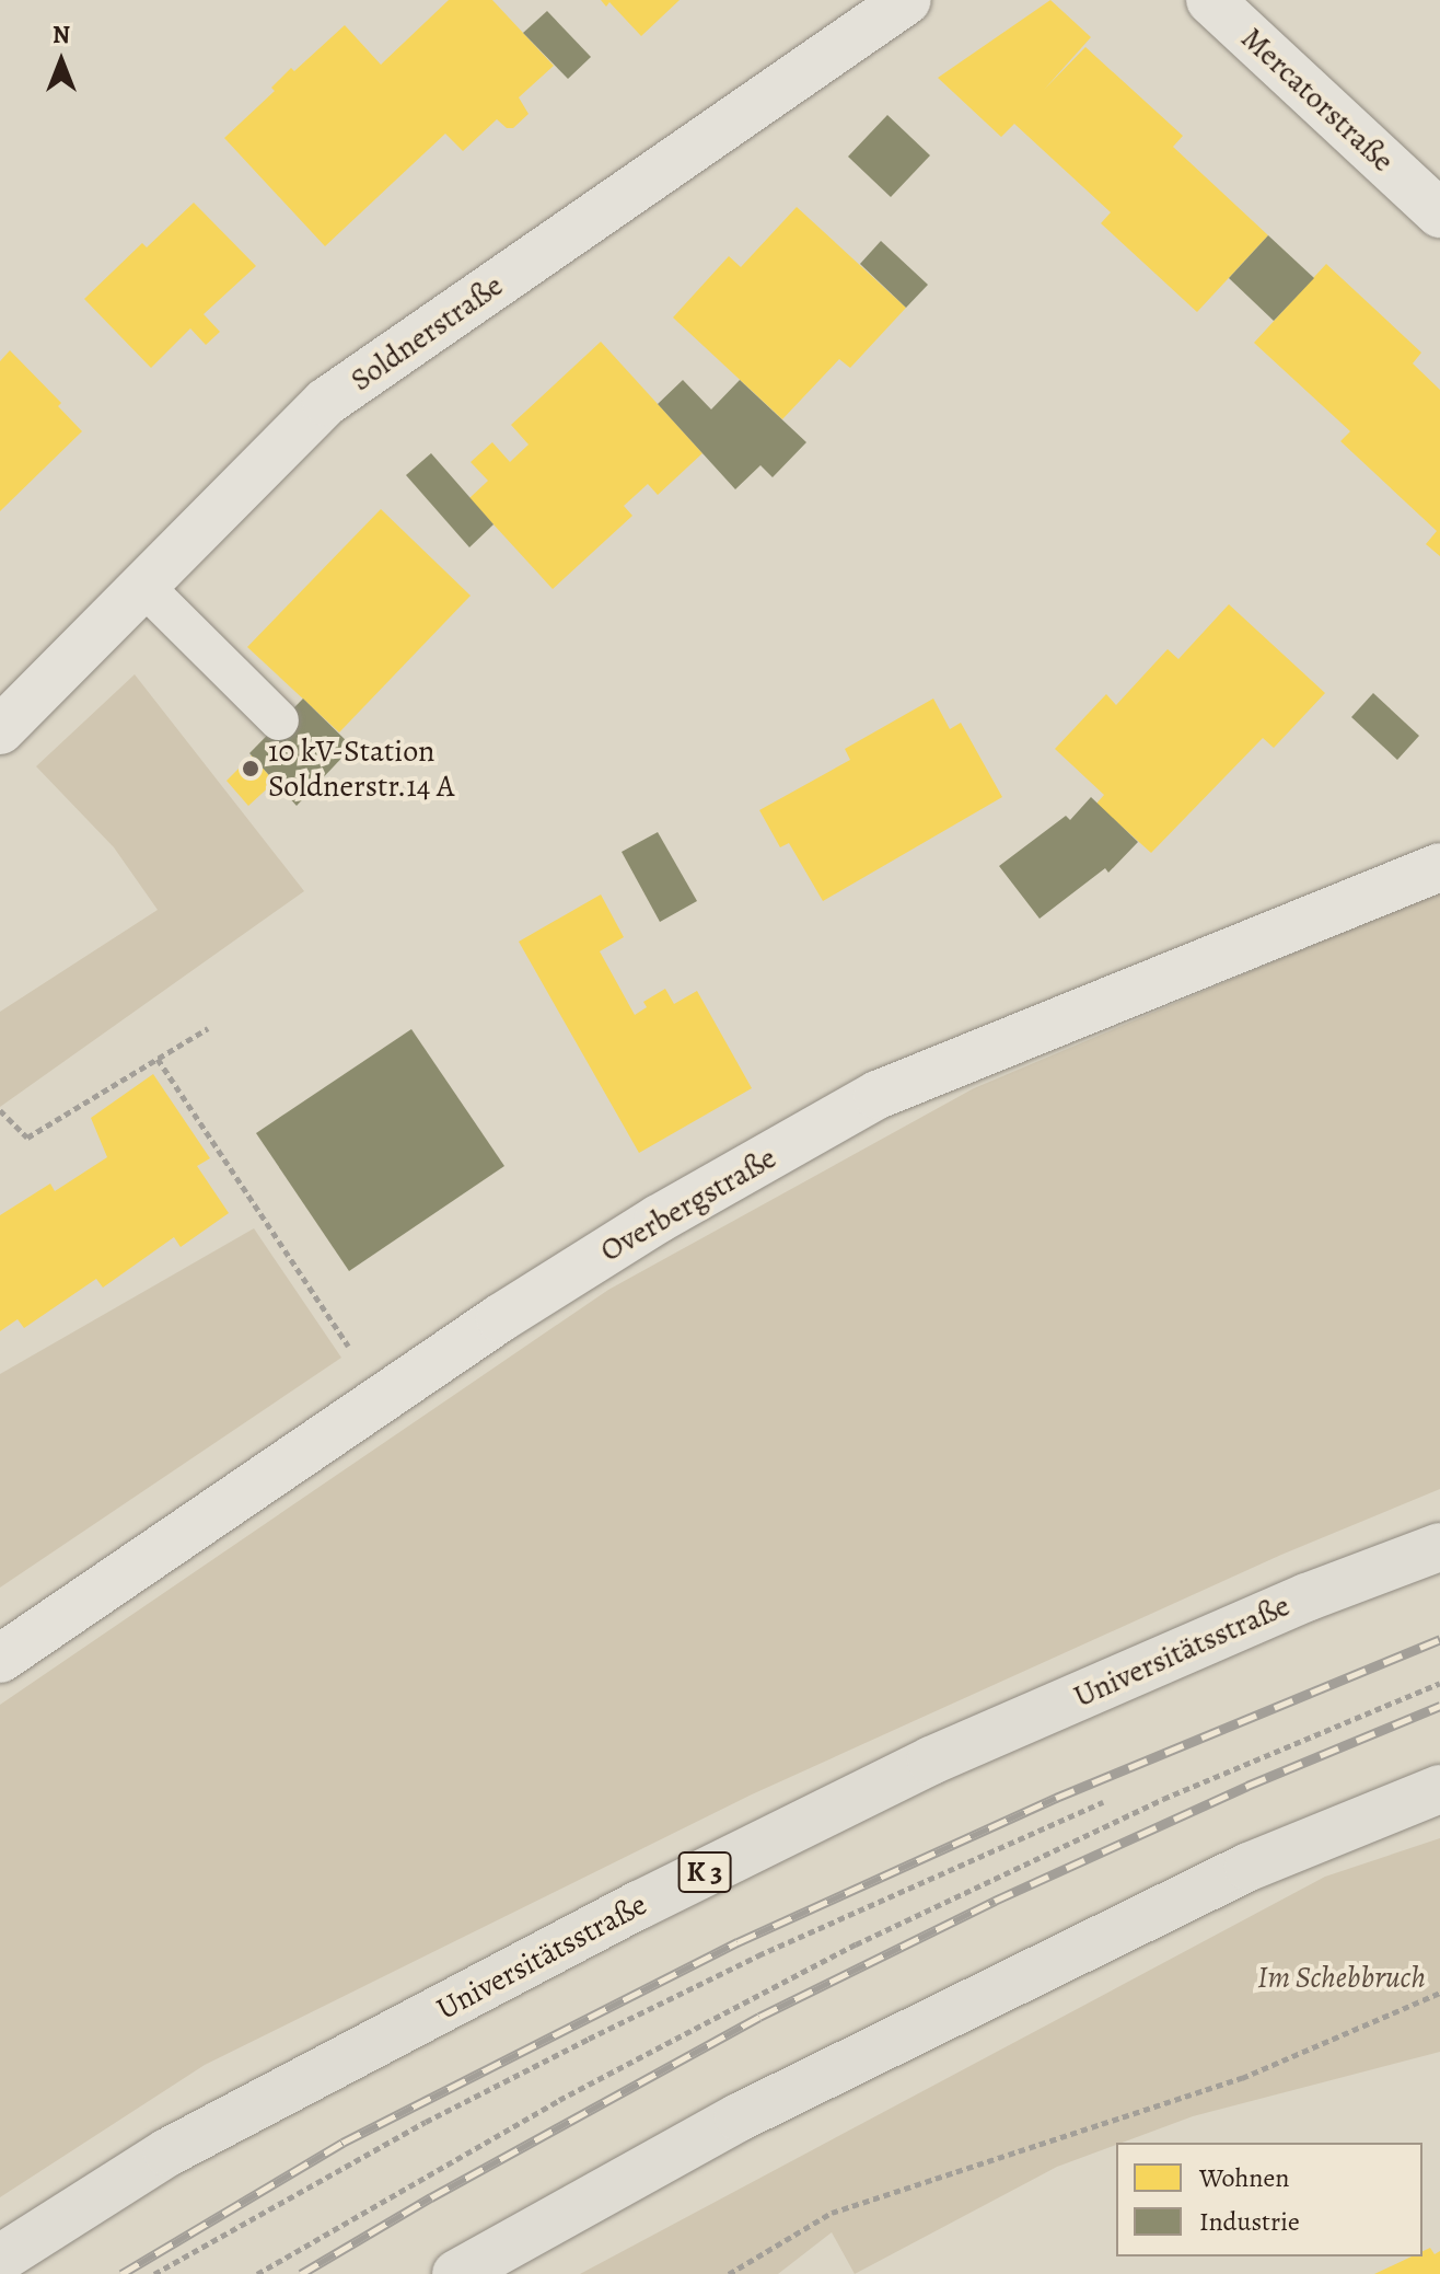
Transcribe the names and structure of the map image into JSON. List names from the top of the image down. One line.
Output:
{"streets":{"highway":["Universitätsstraße","K 3"],"street":["Mercatorstraße","Soldnerstraße","Overbergstraße"]},"parks":["Im Schebbruch"],"places":["10 kV-Station Soldnerstr.14 A"],"legend":["Wohnen","Industrie"],"north":"top"}
